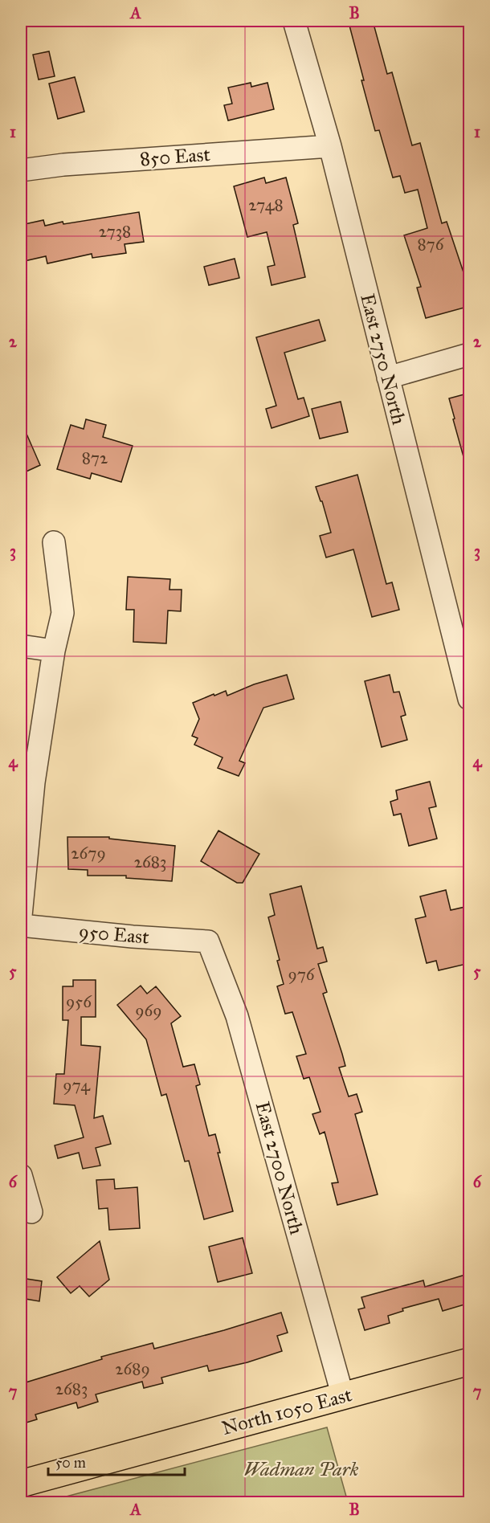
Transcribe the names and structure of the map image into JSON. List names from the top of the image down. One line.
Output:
{"streets":{"main road":["North 1050 East"],"street":["850 East","East 2750 North","950 East","East 2700 North"]},"crossings":[["850 East","East 2750 North"],["950 East","East 2700 North"],["East 2700 North","North 1050 East"]],"parks":["Wadman Park"],"house_numbers":["2748","2738","876","872","2679","2683","976","956","969","974","2689","2683"],"scale_bar":"50 m","grid":{"columns":["A","B"],"rows":["1","2","3","4","5","6","7"]}}
